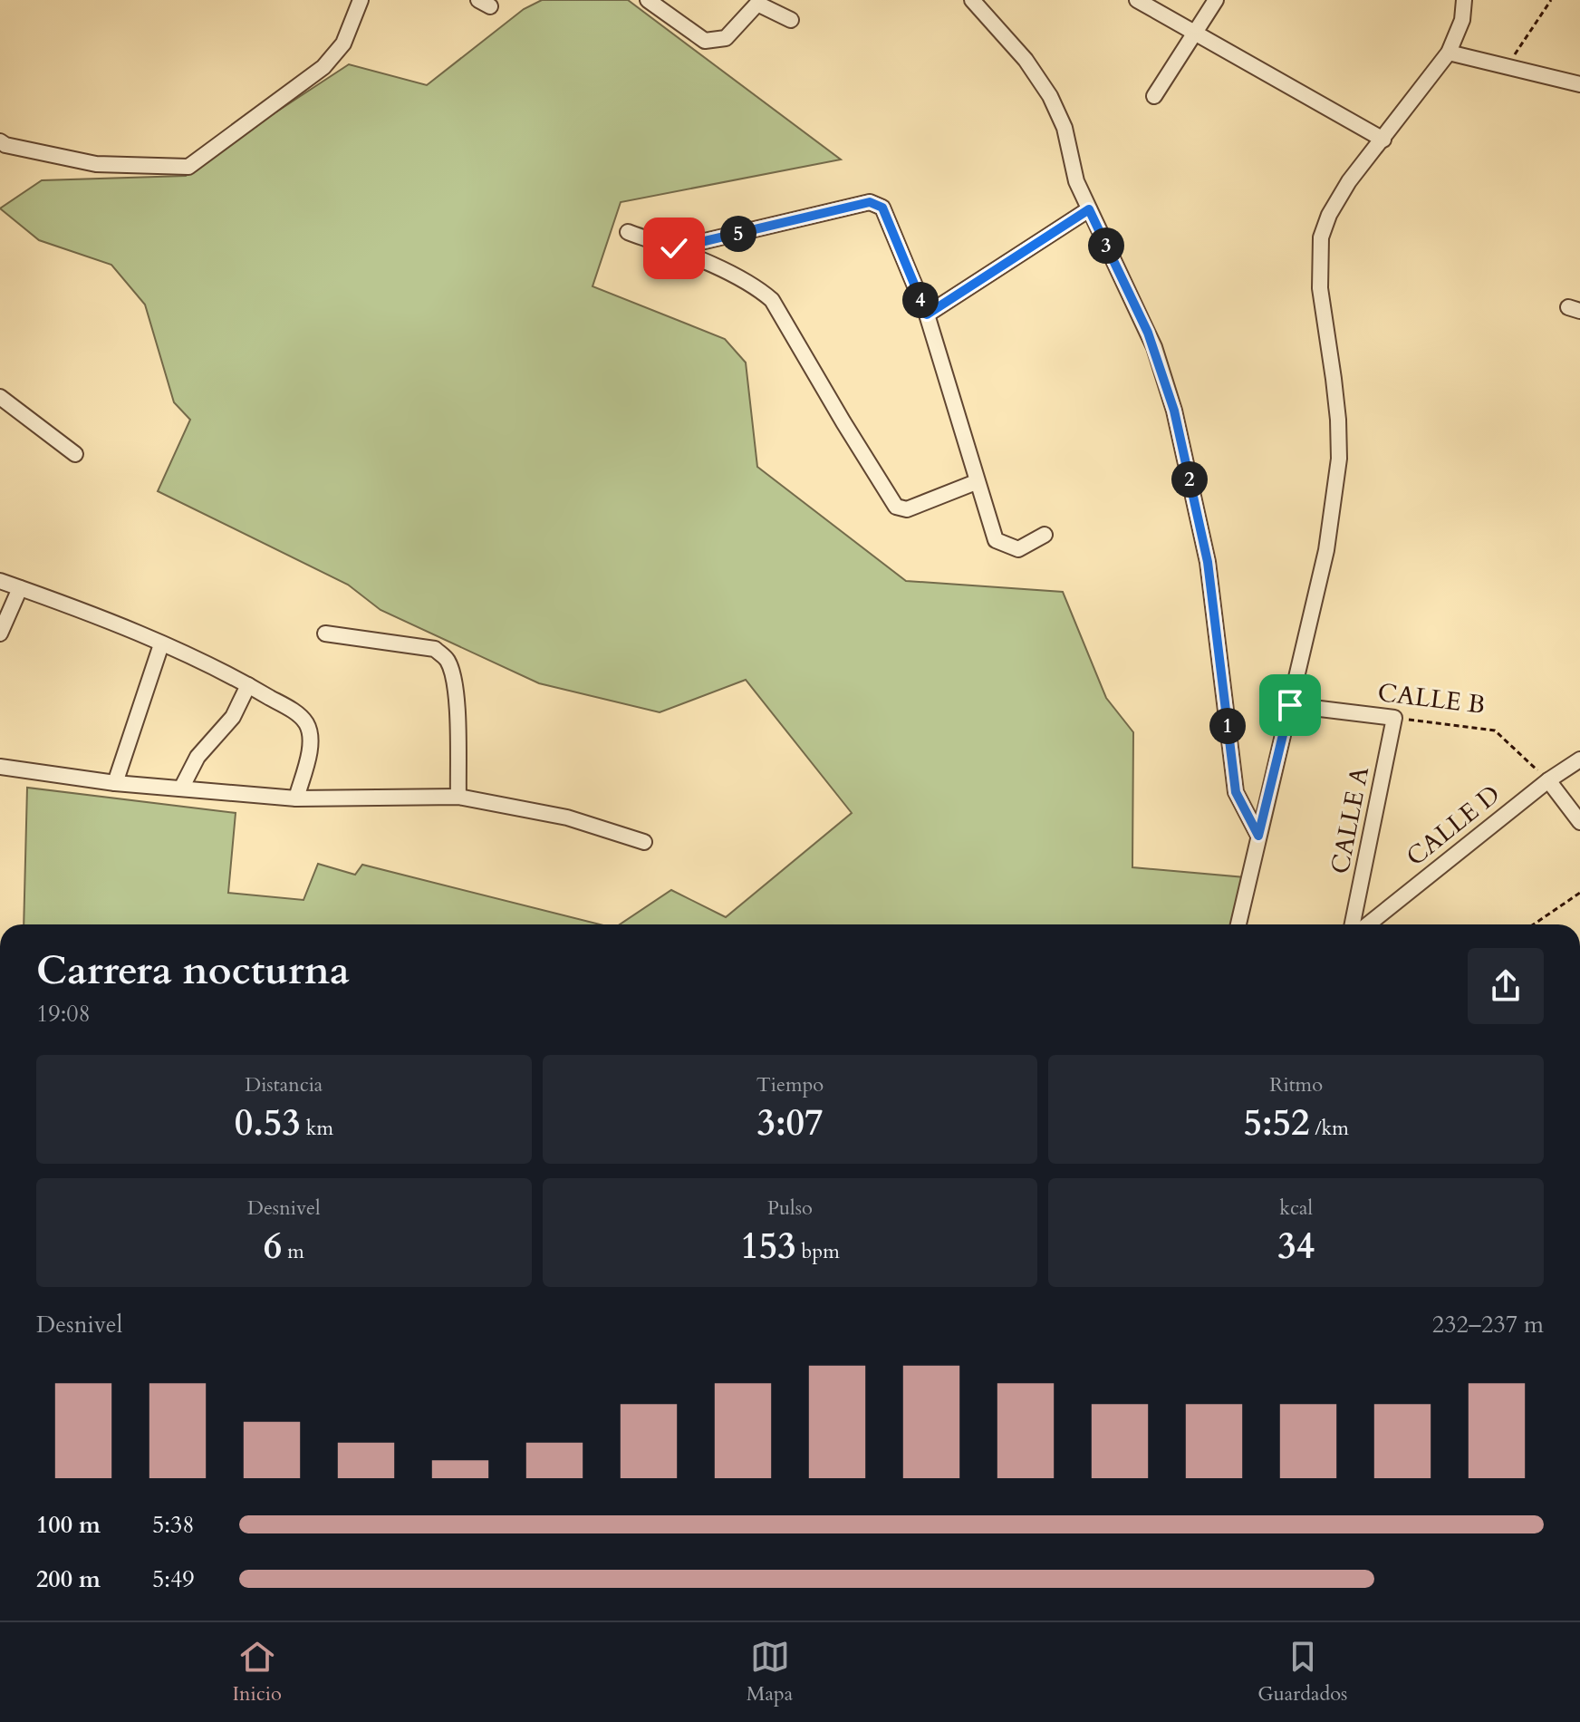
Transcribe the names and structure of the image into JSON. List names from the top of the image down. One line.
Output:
{"streets":{"street":["CALLE B","CALLE A","CALLE D"]},"crossings":[["CALLE B","CALLE A"],["CALLE B","CALLE D"]],"page":{"pins":["5","3","4","2","1"],"heading":["Carrera nocturna","19:08"],"stats":[["Distancia","0.53 km"],["Tiempo","3:07"],["Ritmo","5:52 /km"],["Desnivel","6 m"],["Pulso","153 bpm"],["kcal","34"]],"chart":["Desnivel","232–237 m"],"list":[{"name":"100 m","note":"5:38"},{"name":"200 m","note":"5:49"}],"tabs":["Inicio","Mapa","Guardados"]}}
